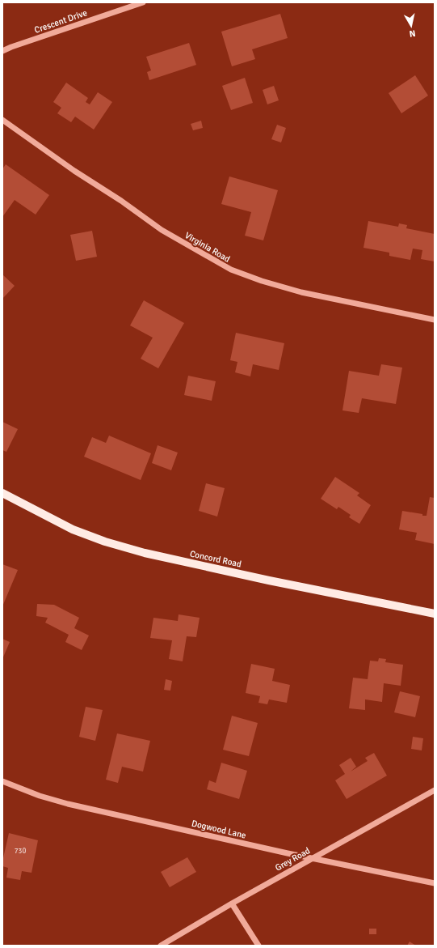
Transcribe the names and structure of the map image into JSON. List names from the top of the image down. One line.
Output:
{"streets":{"main road":["Concord Road"],"street":["Crescent Drive","Virginia Road","Dogwood Lane","Grey Road"]},"crossings":[["Dogwood Lane","Grey Road"]],"house_numbers":["730"],"north":"bottom"}
